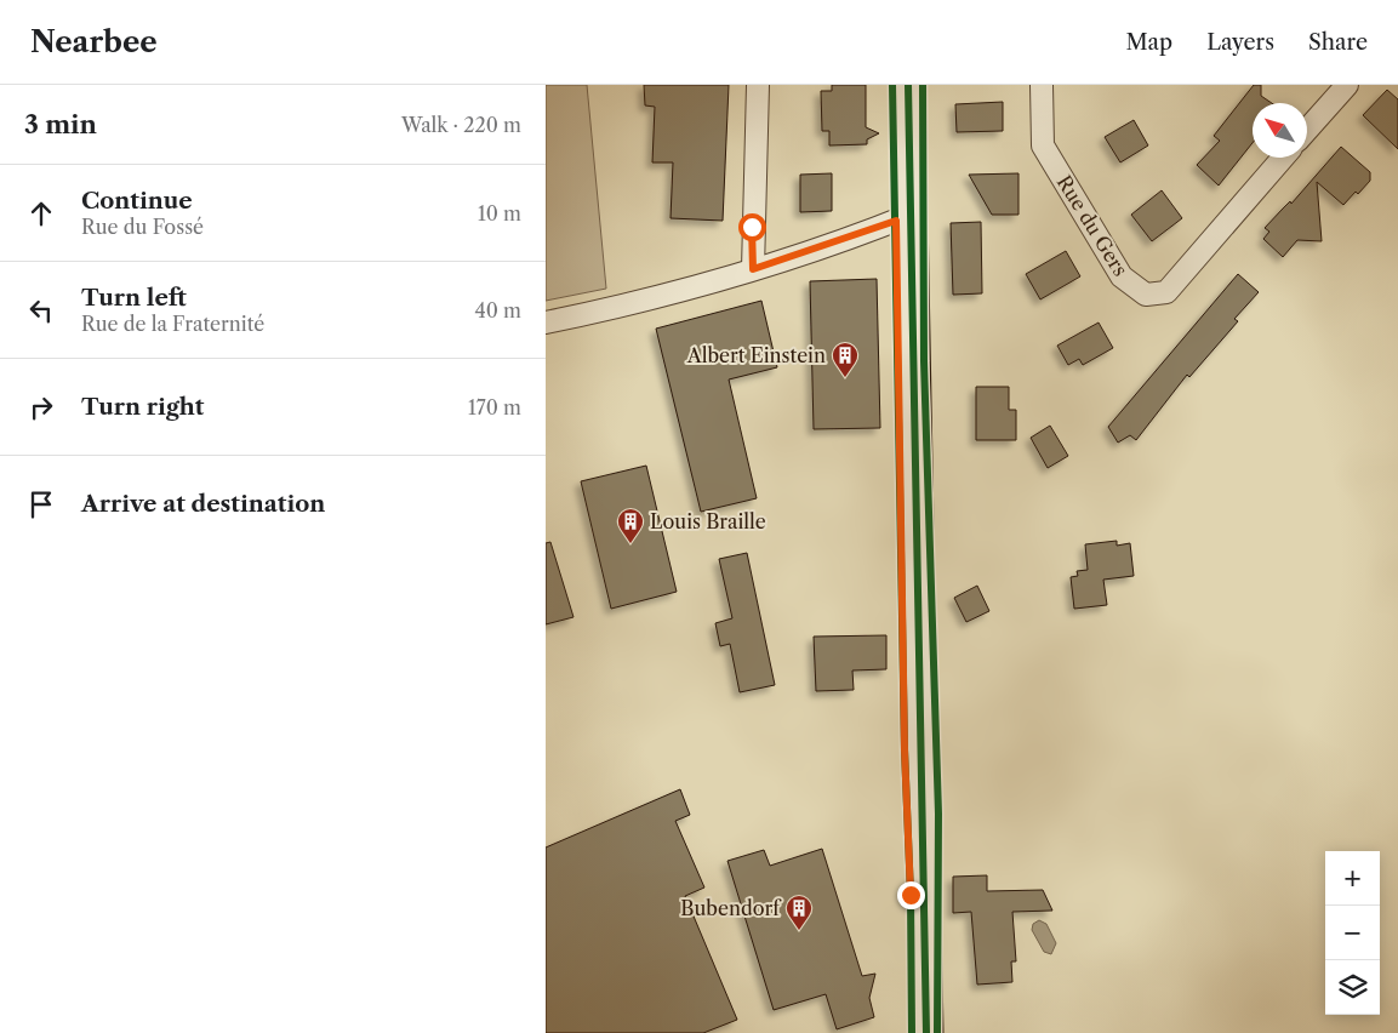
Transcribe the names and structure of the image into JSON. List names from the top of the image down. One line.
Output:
{"streets":{"street":["Rue du Gers"]},"places":{"building":["Albert Einstein","Louis Braille","Bubendorf"]},"north":"top left","page":{"header":"Nearbee","nav":["Map","Layers","Share"],"heading":["3 min","Walk · 220 m"],"list":[["Continue","Rue du Fossé","10 m"],["Turn left","Rue de la Fraternité","40 m"],["Turn right","170 m"],"Arrive at destination"],"map_buttons":["+","−"]}}
